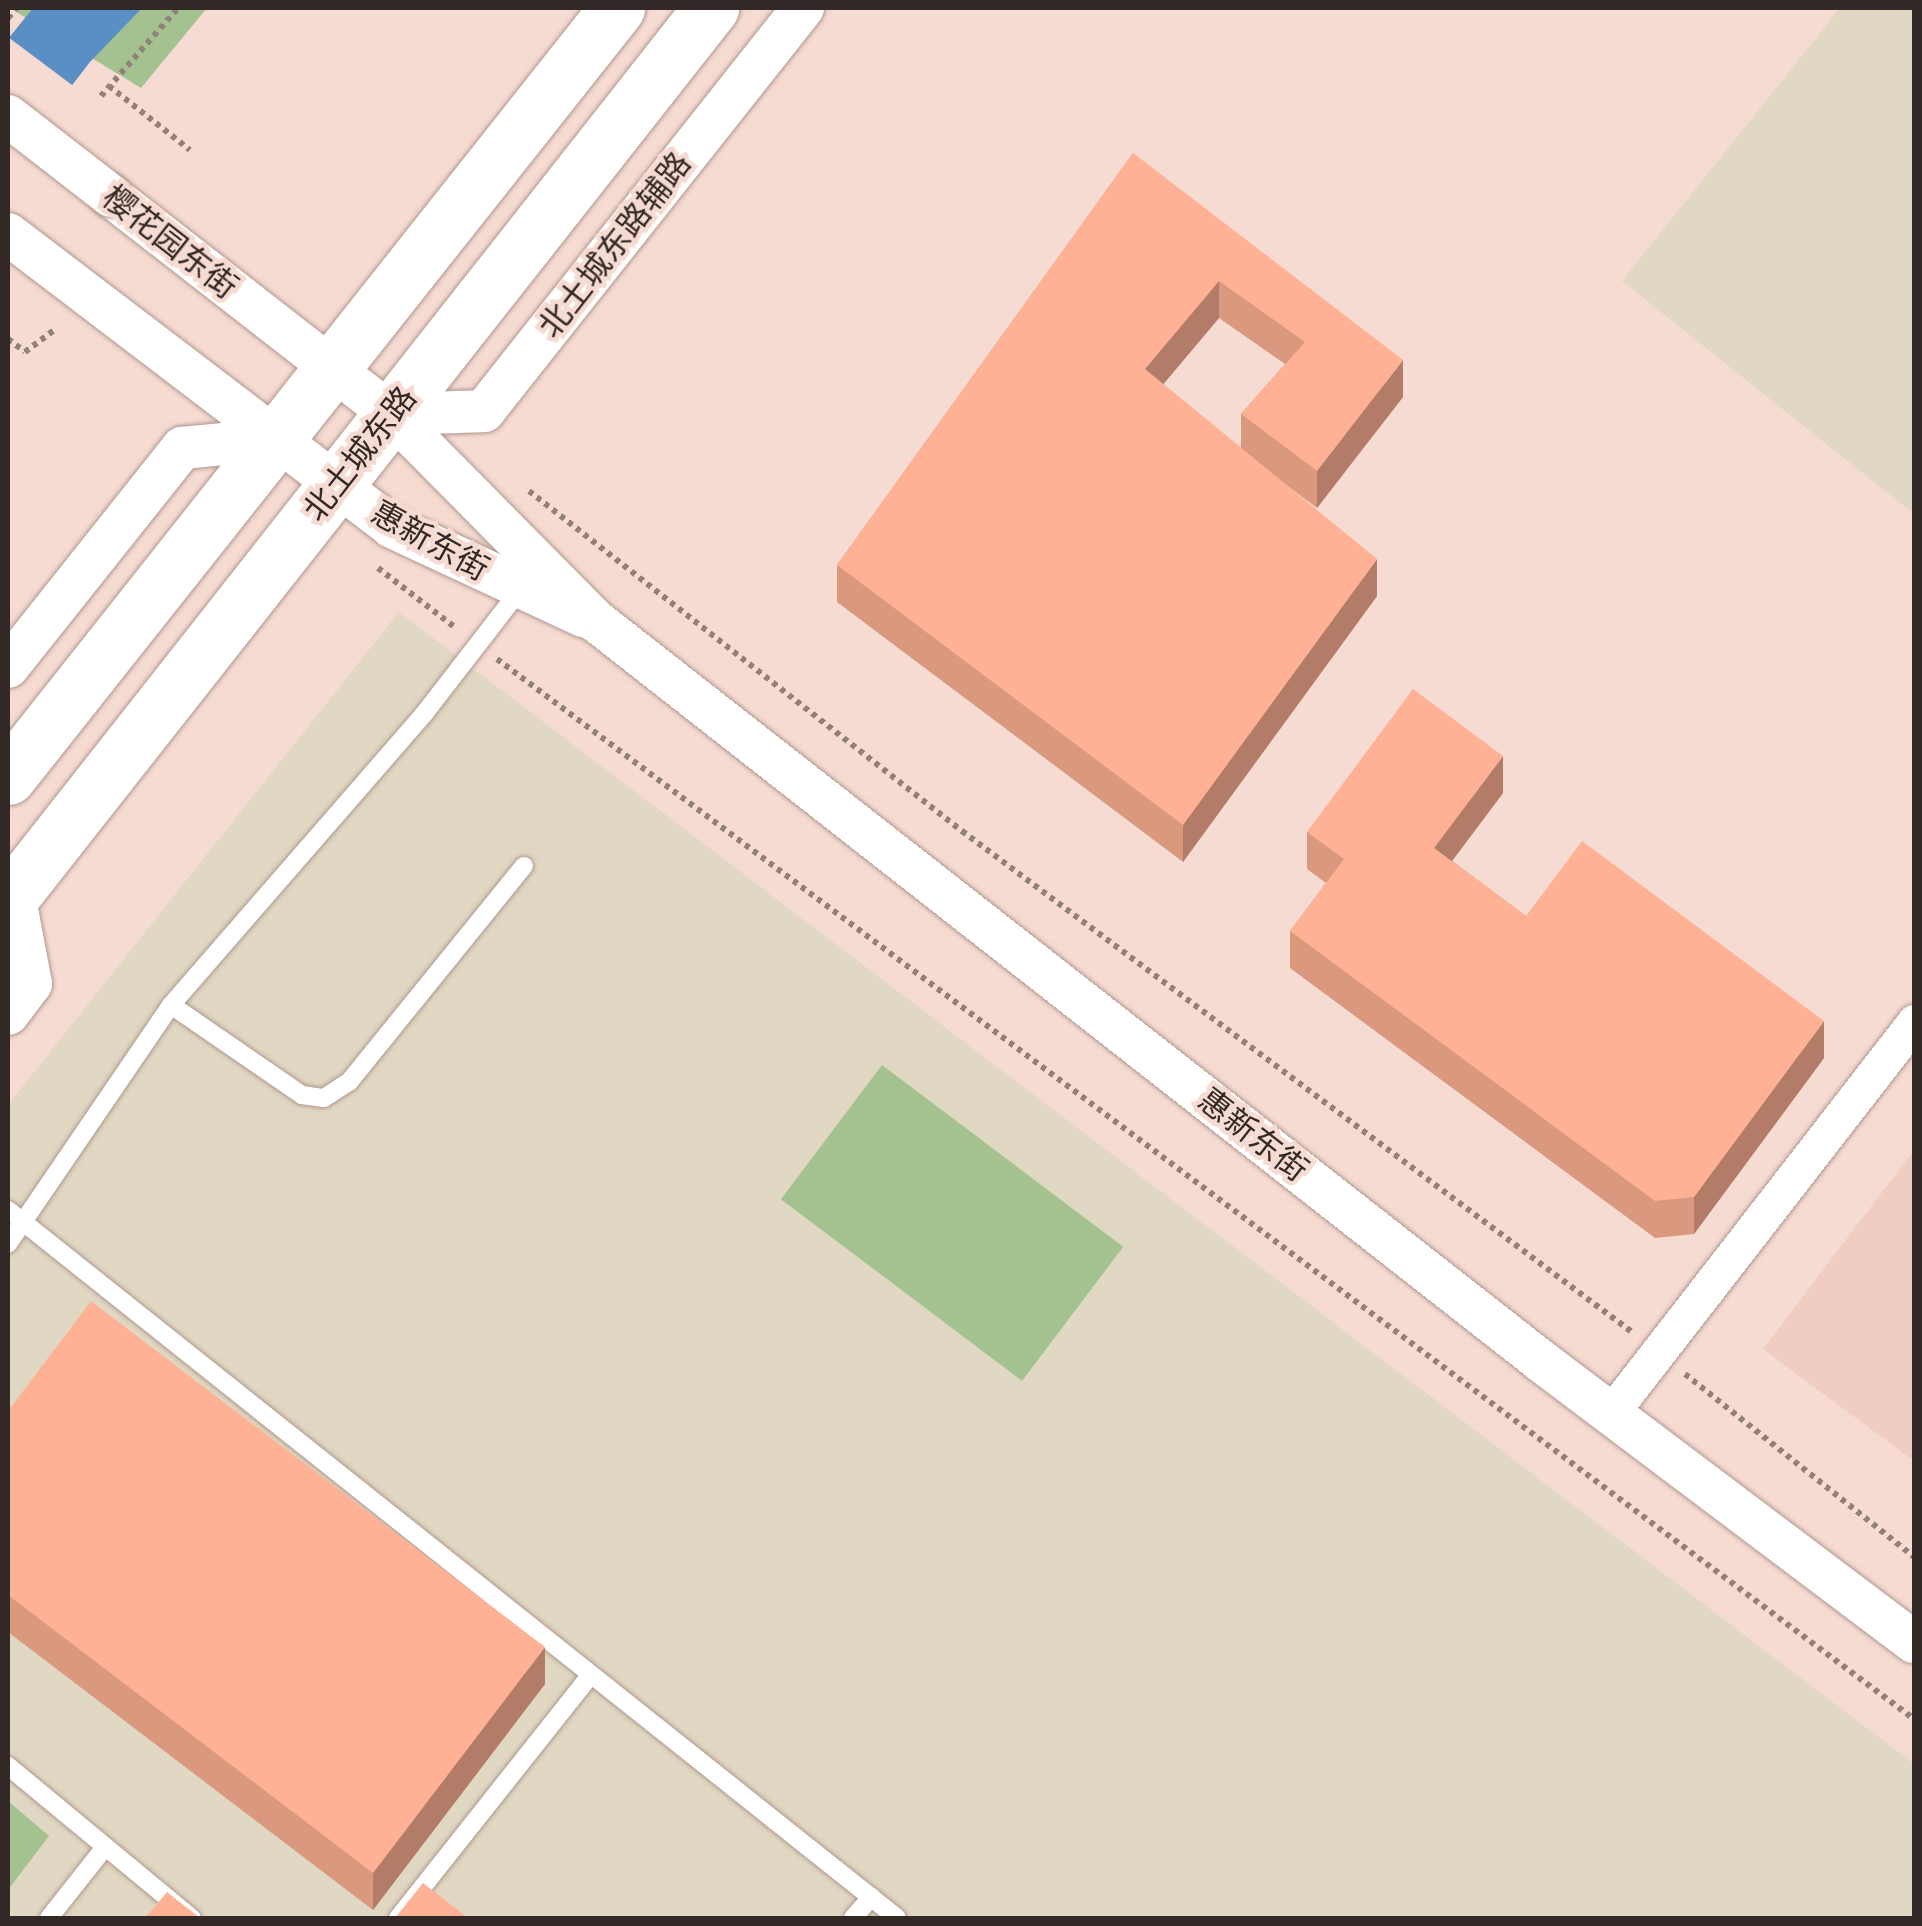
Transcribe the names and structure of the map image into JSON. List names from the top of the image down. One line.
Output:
{"streets":{"main road":["北土城东路"],"street":["樱花园东街","北土城东路辅路","惠新东街"]},"crossings":[["樱花园东街","惠新东街"],["北土城东路辅路","北土城东路"],["北土城东路辅路","惠新东街"],["北土城东路","惠新东街"]]}
